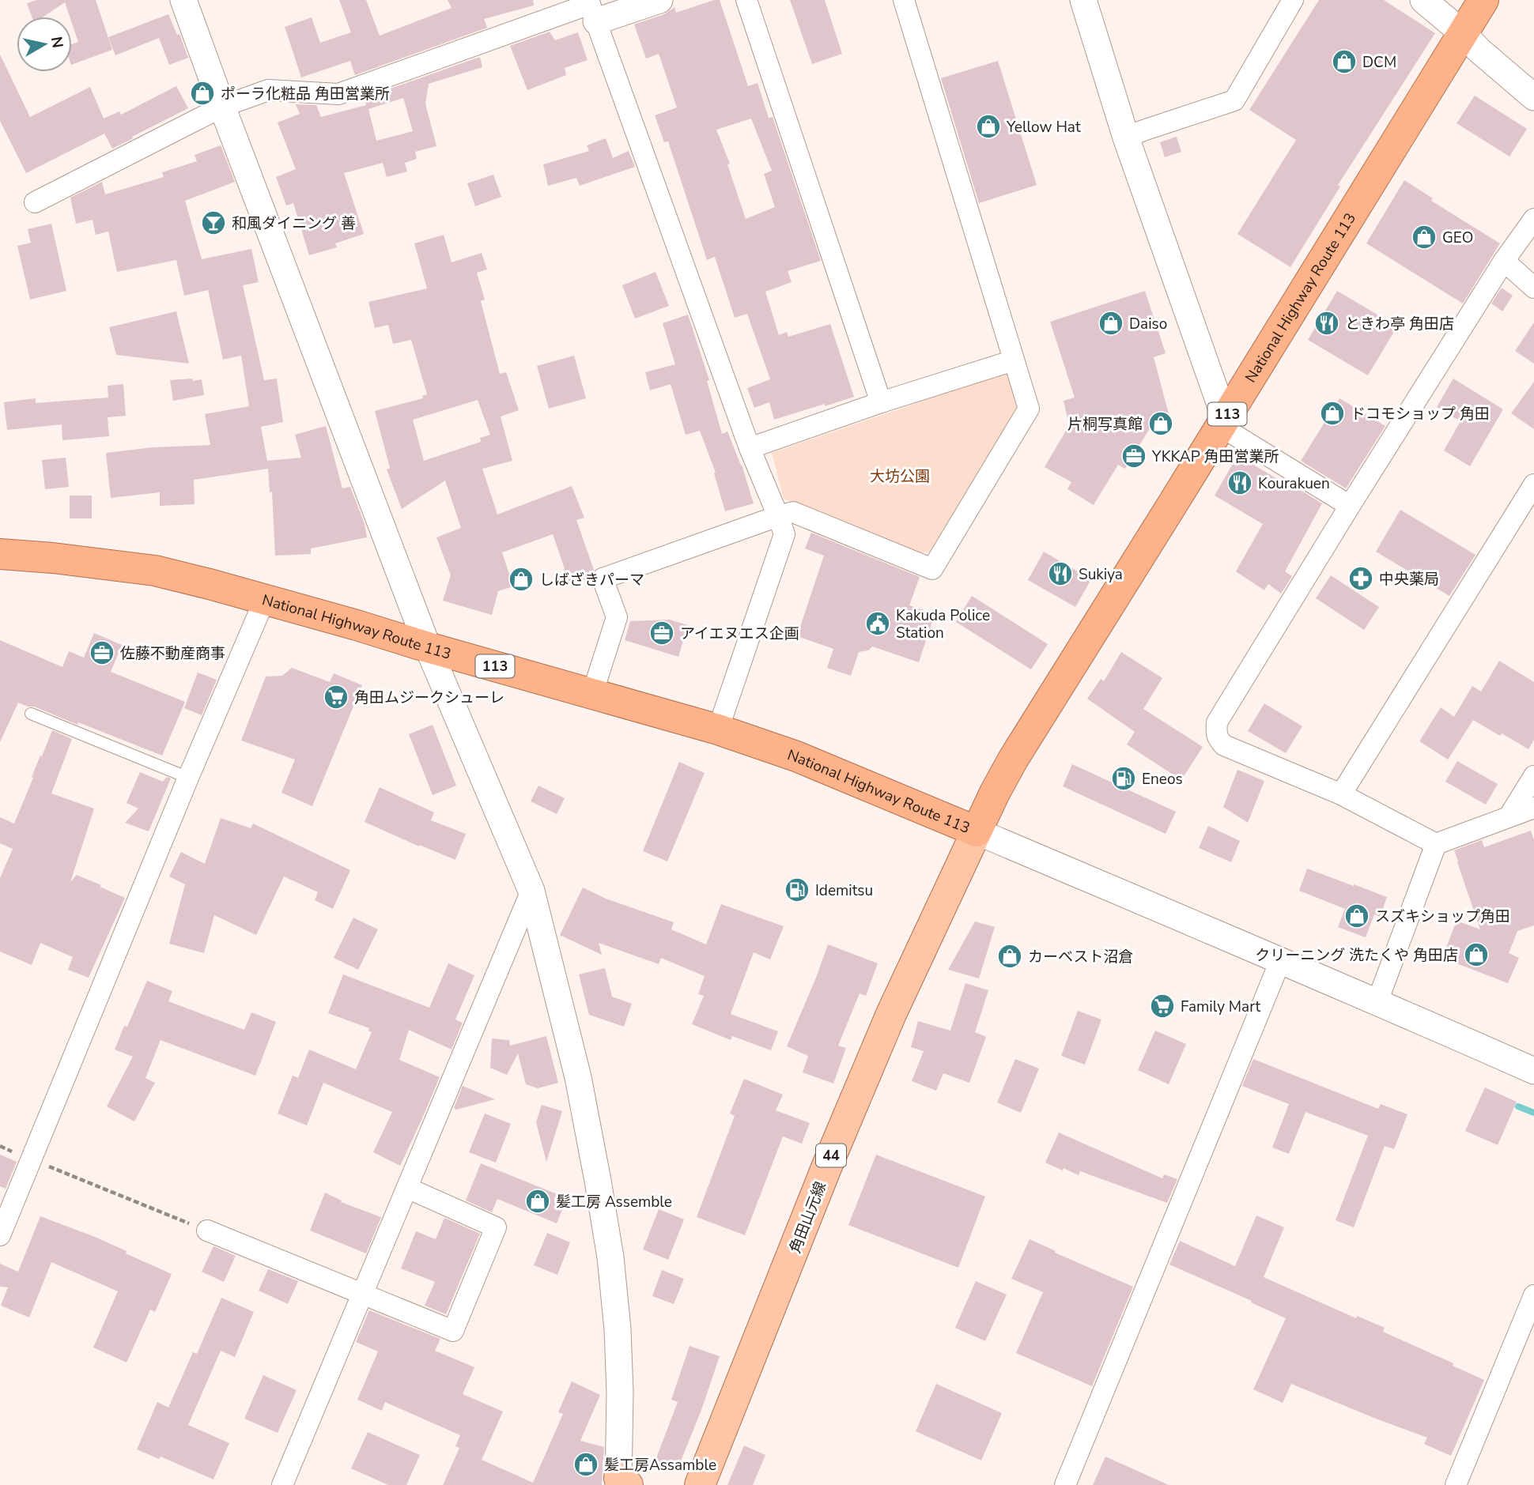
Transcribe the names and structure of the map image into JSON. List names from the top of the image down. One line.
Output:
{"streets":{"highway":["National Highway Route 113","113"],"main road":["44","角田山元線"]},"crossings":[["National Highway Route 113","角田山元線"]],"parks":["大坊公園"],"places":{"shop":["DCM","ポーラ化粧品 角田営業所","Yellow Hat","GEO","Daiso","ドコモショップ 角田","片桐写真館","しばざきパーマ","スズキショップ角田","クリーニング 洗たくや 角田店","カーベスト沼倉","髪工房 Assemble","髪工房Assamble"],"bar":["和風ダイニング 善"],"restaurant":["ときわ亭 角田店","Kourakuen","Sukiya"],"office":["YKKAP 角田営業所","アイエヌエス企画","佐藤不動産商事"],"pharmacy":["中央薬局"],"public building":["Kakuda Police Station"],"supermarket":["角田ムジークシューレ","Family Mart"],"fuel station":["Eneos","Idemitsu"]},"north":"right"}
